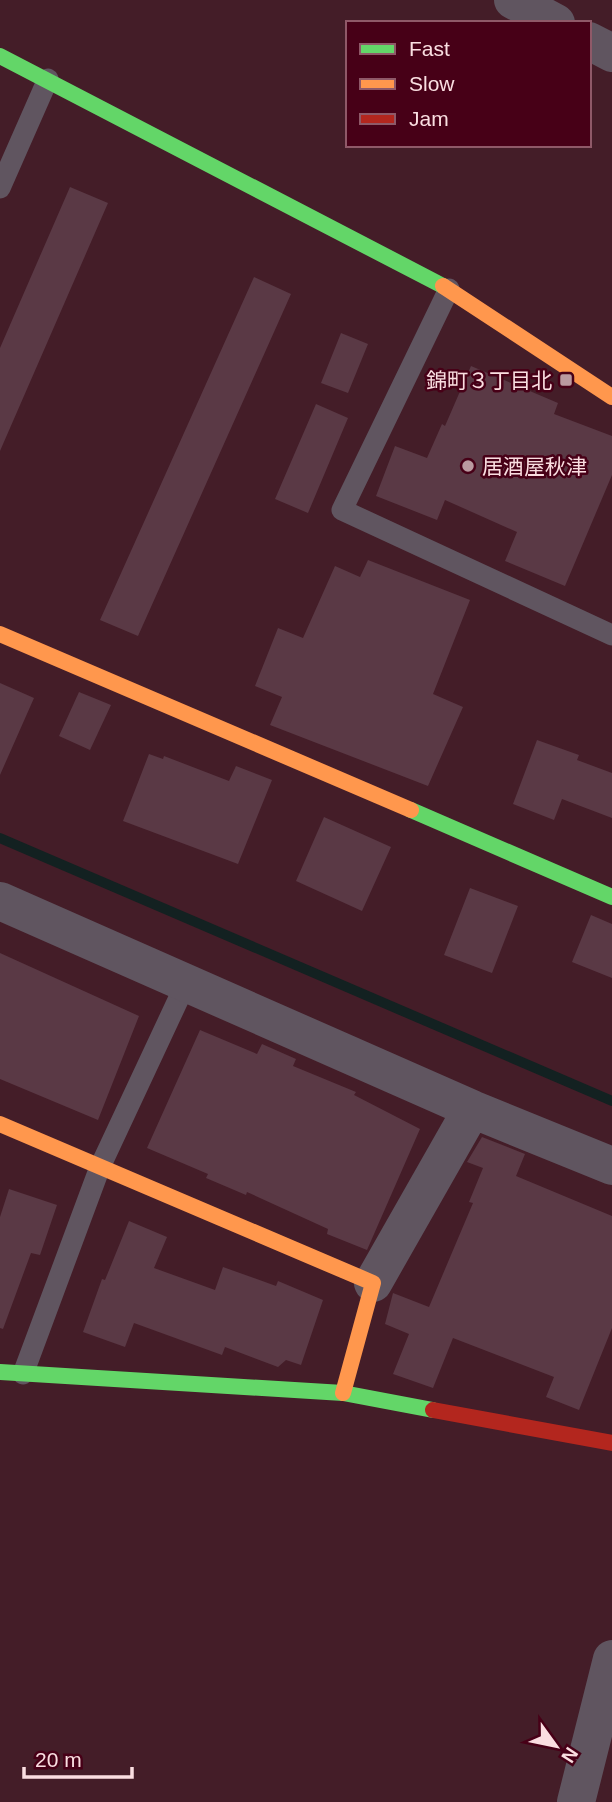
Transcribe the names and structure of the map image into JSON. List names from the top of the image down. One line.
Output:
{"places":{"transit":["錦町３丁目北"],"other":["居酒屋秋津"]},"legend":["Fast","Slow","Jam"],"scale_bar":"20 m","north":"bottom right"}
